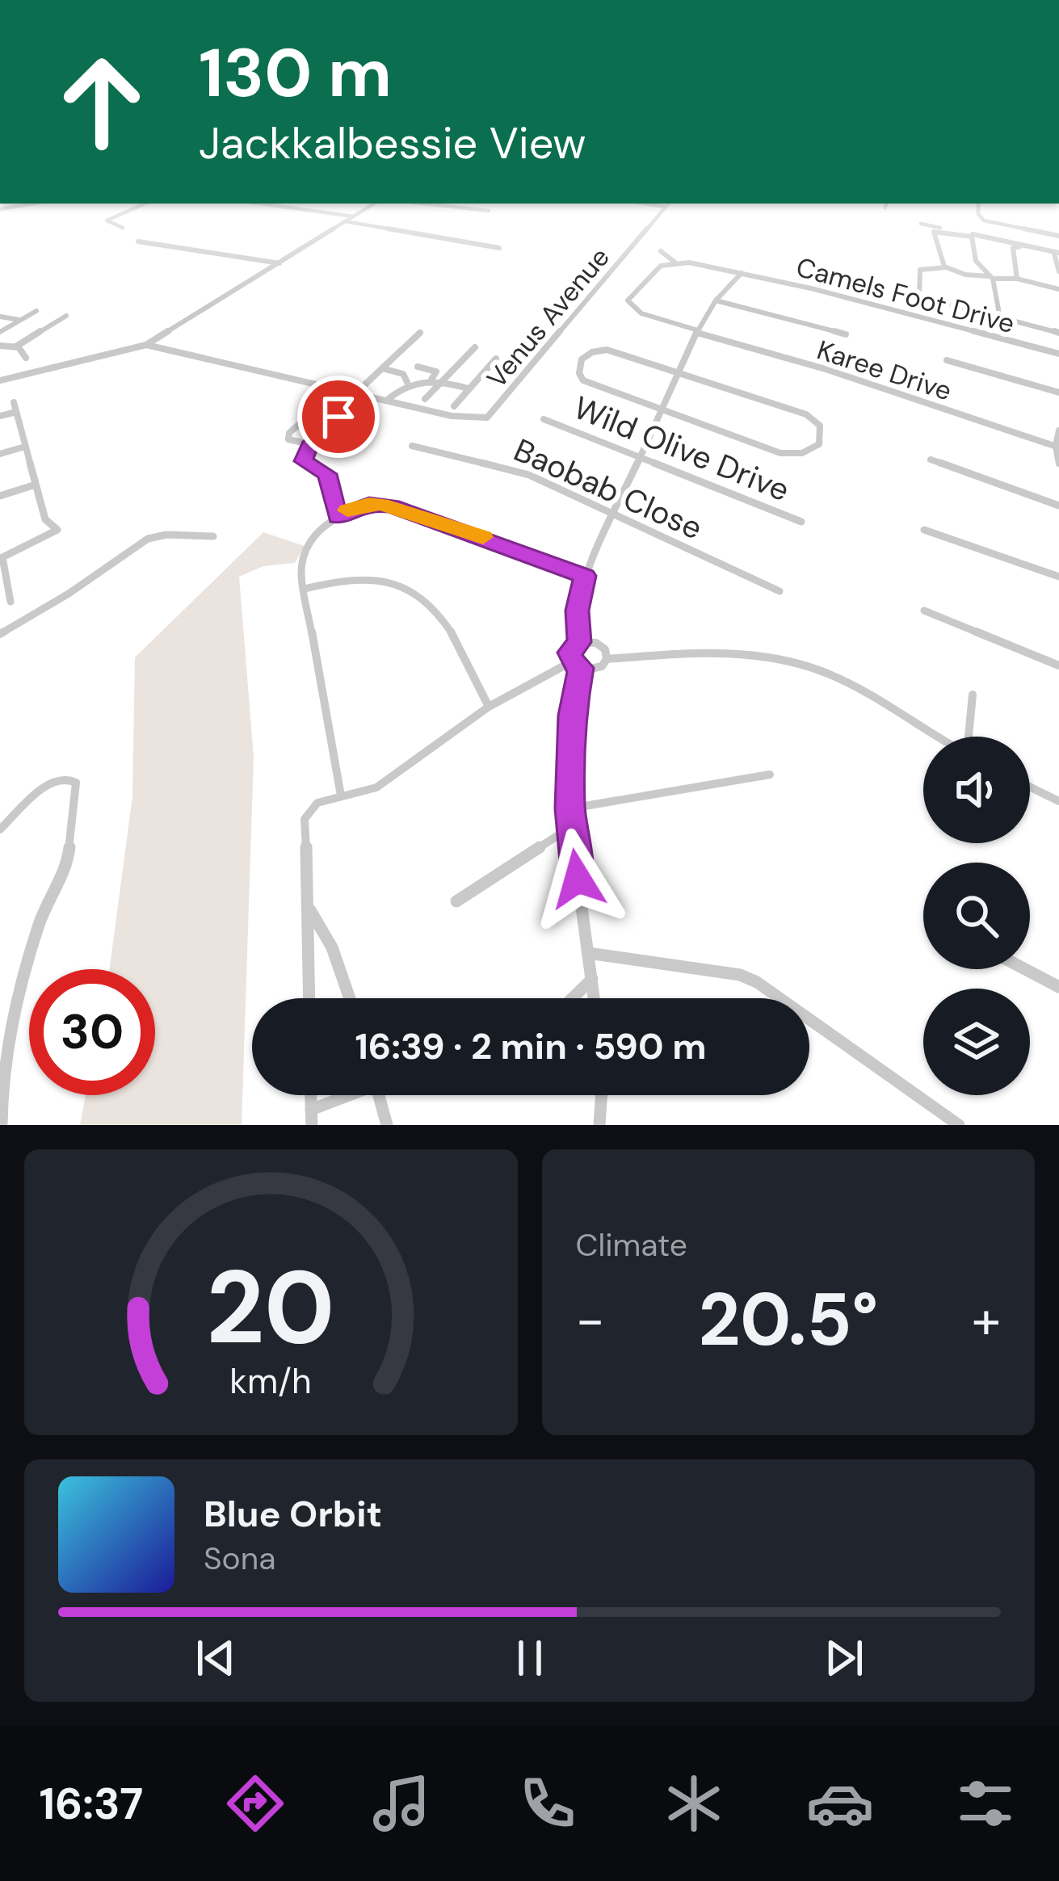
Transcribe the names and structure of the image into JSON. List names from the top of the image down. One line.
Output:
{"streets":{"street":["Camels Foot Drive","Venus Avenue","Karee Drive","Wild Olive Drive","Baobab Close"]},"crossings":[["Camels Foot Drive","Karee Drive"]],"page":{"turn":["130 m","Jackkalbessie View"],"limit":"30","trip":"16:39 · 2 min · 590 m","tile":"Climate","heat":["−","20.5°","+"],"song":["Blue Orbit","Sona"],"tabs":"16:37","gauge":["20","km/h"]}}
